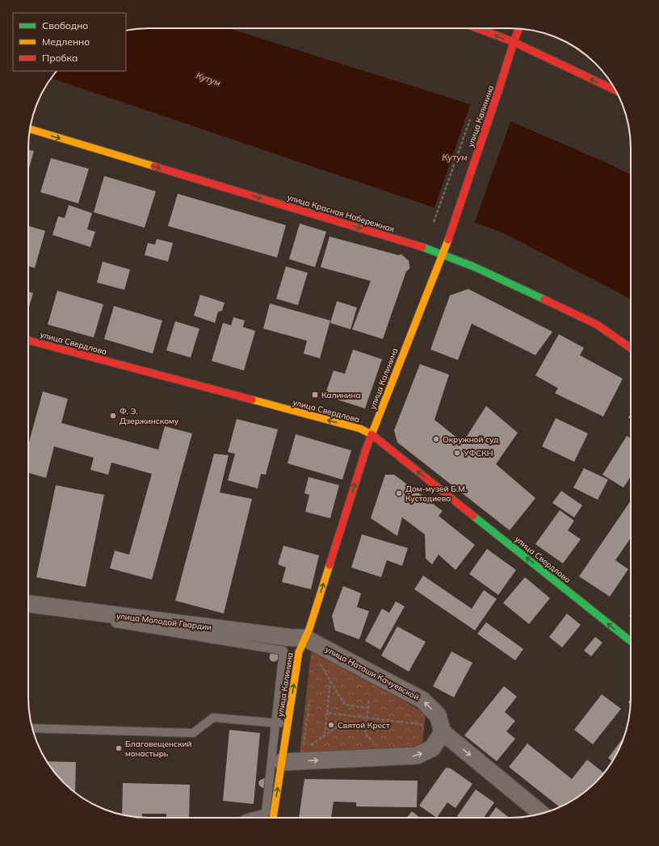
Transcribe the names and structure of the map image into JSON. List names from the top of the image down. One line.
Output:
{"streets":{"street":["улица Калинина","улица Красная Набережная","улица Свердлова","улица Молодой Гвардии","улица Наташи Качуевской"]},"crossings":[["улица Калинина","улица Красная Набережная"],["улица Калинина","улица Свердлова"],["улица Калинина","улица Молодой Гвардии"],["улица Калинина","улица Наташи Качуевской"],["улица Молодой Гвардии","улица Наташи Качуевской"]],"one_way":["улица Калинина","улица Красная Набережная","улица Свердлова","улица Наташи Качуевской"],"water":["Кутум"],"places":{"transit":["Калинина"],"other":["Ф. Э. Дзержинскому","Окружной суд","УФСКН","Дом-музей Б.М. Кустодиева","Святой Крест","Благовещенский монастырь"]},"legend":["Свободно","Медленно","Пробка"]}
